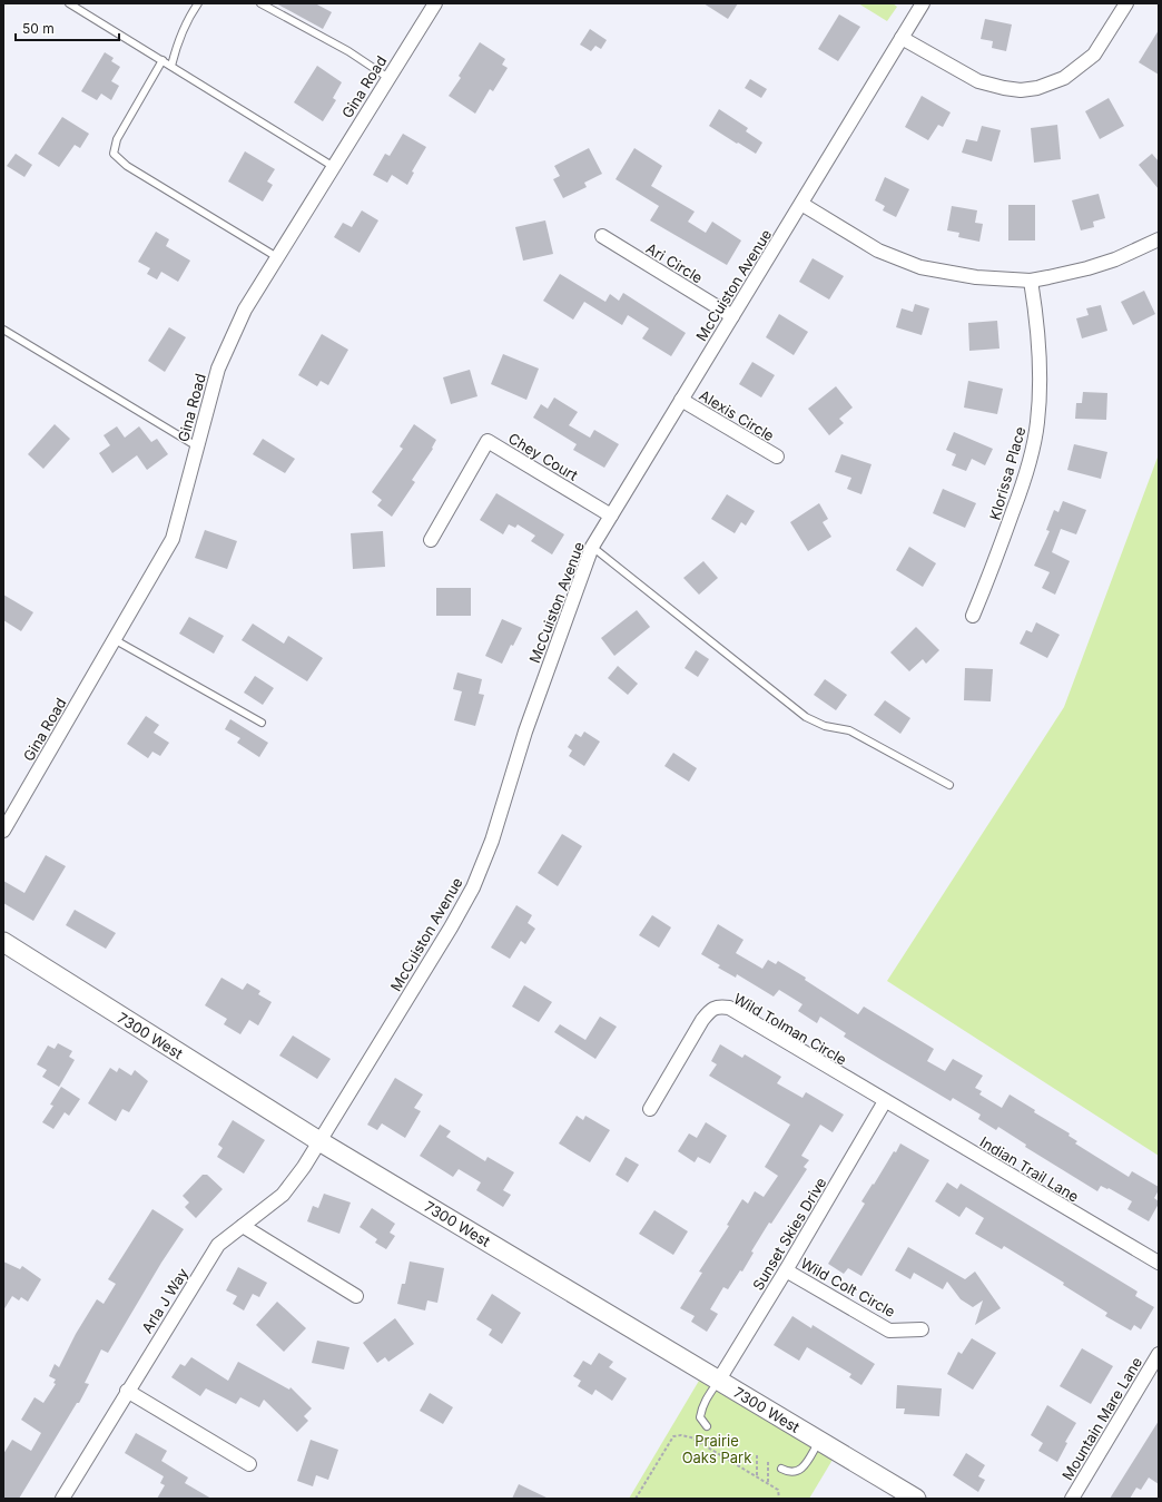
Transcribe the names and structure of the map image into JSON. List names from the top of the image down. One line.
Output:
{"streets":{"street":["Gina Road","Ari Circle","McCuiston Avenue","Alexis Circle","Chey Court","Klorissa Place","Wild Tolman Circle","7300 West","Indian Trail Lane","Sunset Skies Drive","Wild Colt Circle","Arla J Way","Mountain Mare Lane"]},"crossings":[["Ari Circle","McCuiston Avenue"],["McCuiston Avenue","Alexis Circle"],["McCuiston Avenue","Chey Court"],["McCuiston Avenue","7300 West"],["McCuiston Avenue","Arla J Way"],["Wild Tolman Circle","Indian Trail Lane"],["Wild Tolman Circle","Sunset Skies Drive"],["7300 West","Sunset Skies Drive"],["7300 West","Arla J Way"],["Indian Trail Lane","Sunset Skies Drive"],["Sunset Skies Drive","Wild Colt Circle"]],"parks":["Prairie Oaks Park"],"scale_bar":"50 m"}
